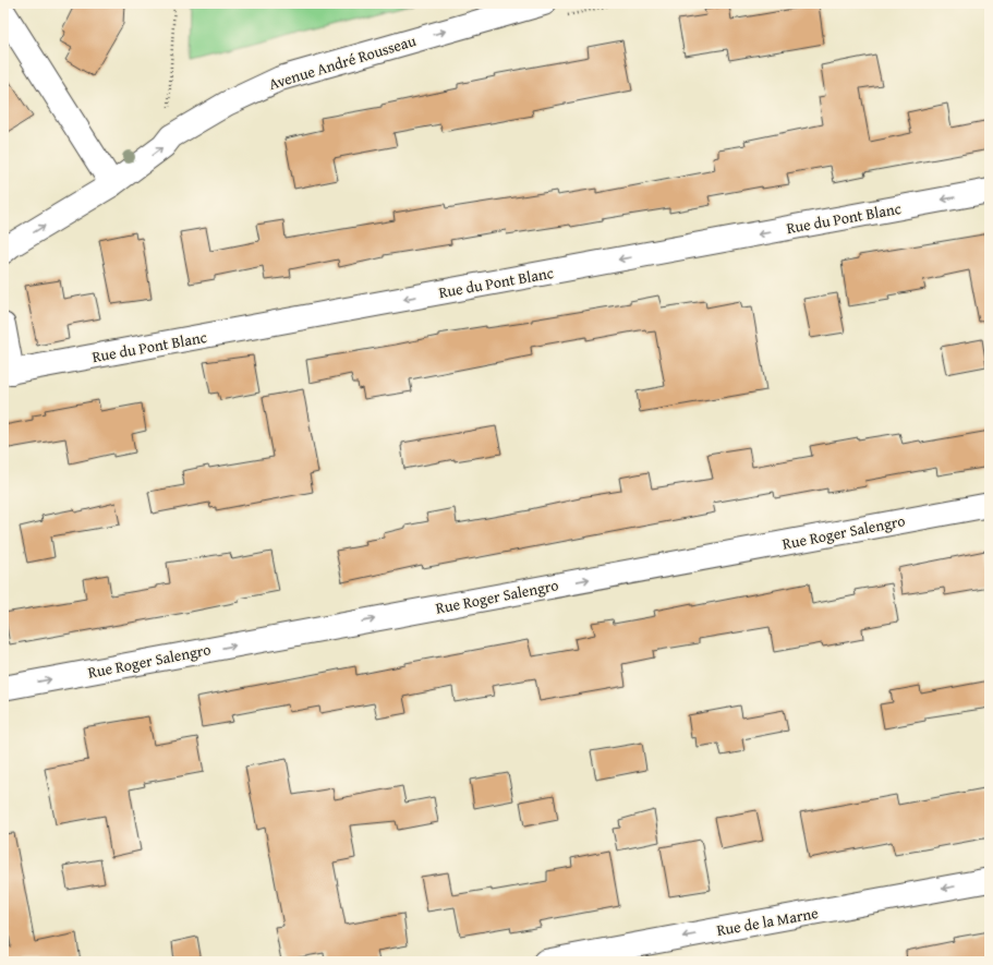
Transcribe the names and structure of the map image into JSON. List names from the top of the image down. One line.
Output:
{"streets":{"street":["Avenue André Rousseau","Rue du Pont Blanc","Rue Roger Salengro","Rue de la Marne"]},"one_way":["Avenue André Rousseau","Rue du Pont Blanc","Rue Roger Salengro","Rue de la Marne"]}
